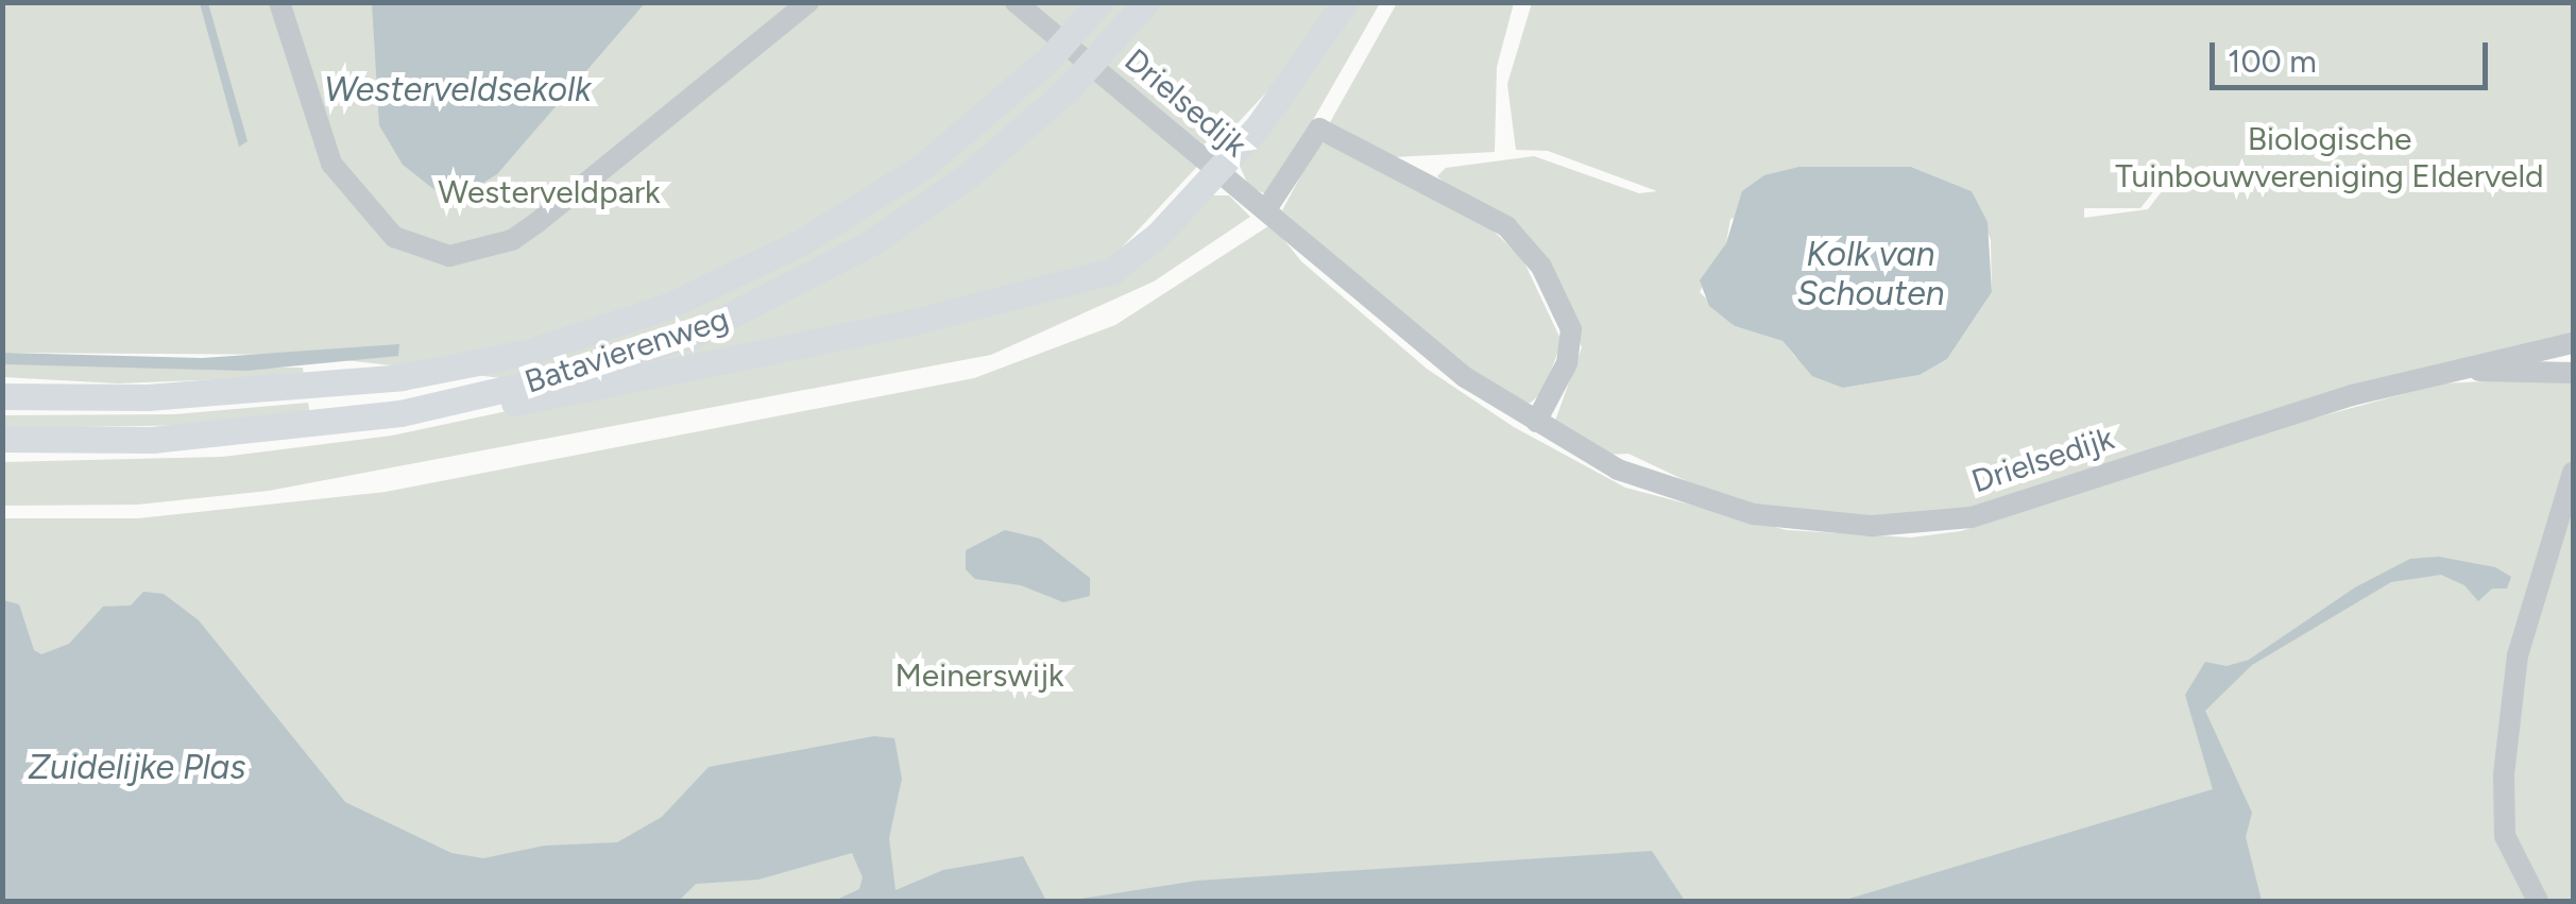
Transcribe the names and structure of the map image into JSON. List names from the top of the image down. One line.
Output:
{"streets":{"main road":["Batavierenweg"],"street":["Drielsedijk"]},"water":["Westerveldsekolk","Kolk van Schouten","Zuidelijke Plas"],"parks":["Biologische Tuinbouwvereniging Elderveld","Westerveldpark","Meinerswijk"],"scale_bar":"100 m"}
